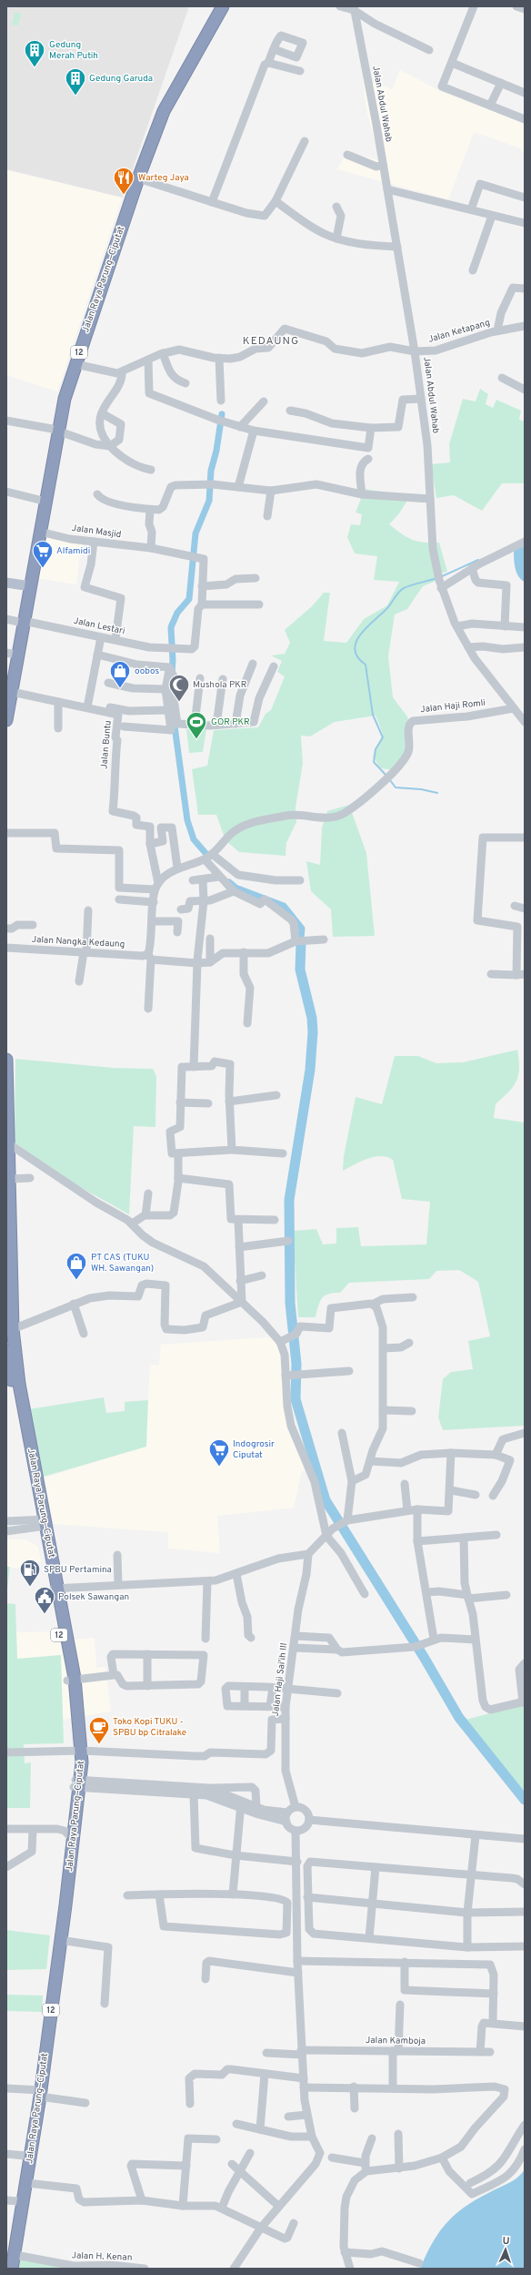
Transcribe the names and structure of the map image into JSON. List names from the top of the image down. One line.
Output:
{"streets":{"highway":["Jalan Raya Parung—Ciputat","12"],"street":["Jalan Abdul Wahab","Jalan Ketapang","Jalan Masjid","Jalan Lestari","Jalan Haji Romli","Jalan Buntu","Jalan Nangka Kedaung","Jalan Haji Sai'ih III","Jalan Kamboja","Jalan H. Kenan"]},"crossings":[["Jalan Abdul Wahab","Jalan Ketapang"],["Jalan Abdul Wahab","Jalan Haji Romli"],["Jalan Raya Parung—Ciputat","Jalan Ketapang"],["Jalan Raya Parung—Ciputat","Jalan Masjid"],["Jalan Raya Parung—Ciputat","Jalan Lestari"],["Jalan Raya Parung—Ciputat","Jalan Buntu"],["Jalan Raya Parung—Ciputat","Jalan H. Kenan"]],"districts":["KEDAUNG"],"places":{"building":["Gedung Merah Putih","Gedung Garuda"],"restaurant":["Warteg Jaya"],"supermarket":["Alfamidi","Indogrosir Ciputat"],"shop":["oobos","PT CAS (TUKU WH. Sawangan)"],"mosque":["Mushola PKR"],"sports":["GOR PKR"],"fuel station":["SPBU Pertamina"],"public building":["Polsek Sawangan"],"cafe":["Toko Kopi TUKU - SPBU bp Citralake"]},"north":"top"}
